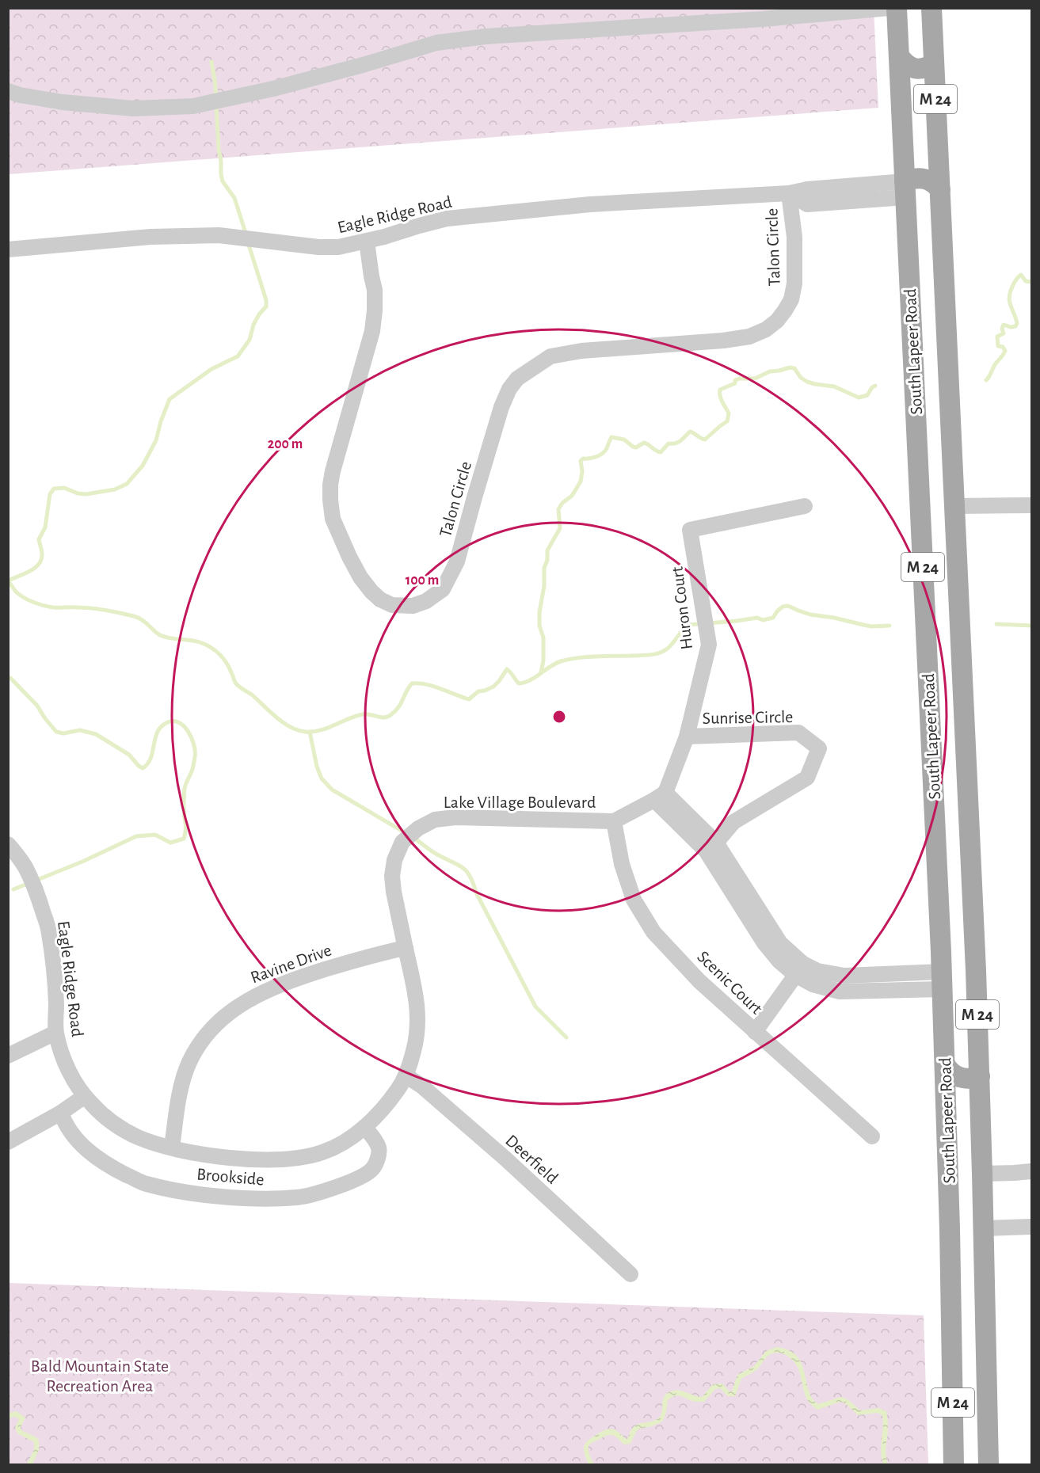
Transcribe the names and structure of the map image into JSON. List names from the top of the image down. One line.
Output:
{"streets":{"main road":["M 24","South Lapeer Road"],"street":["Eagle Ridge Road","Talon Circle","Huron Court","Sunrise Circle","Lake Village Boulevard","Ravine Drive","Scenic Court","Deerfield","Brookside"]},"crossings":[["Eagle Ridge Road","Talon Circle"],["Eagle Ridge Road","South Lapeer Road"],["Eagle Ridge Road","Lake Village Boulevard"],["Eagle Ridge Road","Ravine Drive"],["Eagle Ridge Road","Deerfield"],["Eagle Ridge Road","Brookside"],["Huron Court","Sunrise Circle"],["Huron Court","Lake Village Boulevard"],["Lake Village Boulevard","Ravine Drive"],["Lake Village Boulevard","Scenic Court"]],"parks":["Bald Mountain State Recreation Area"],"rings":["200 m","100 m"]}
